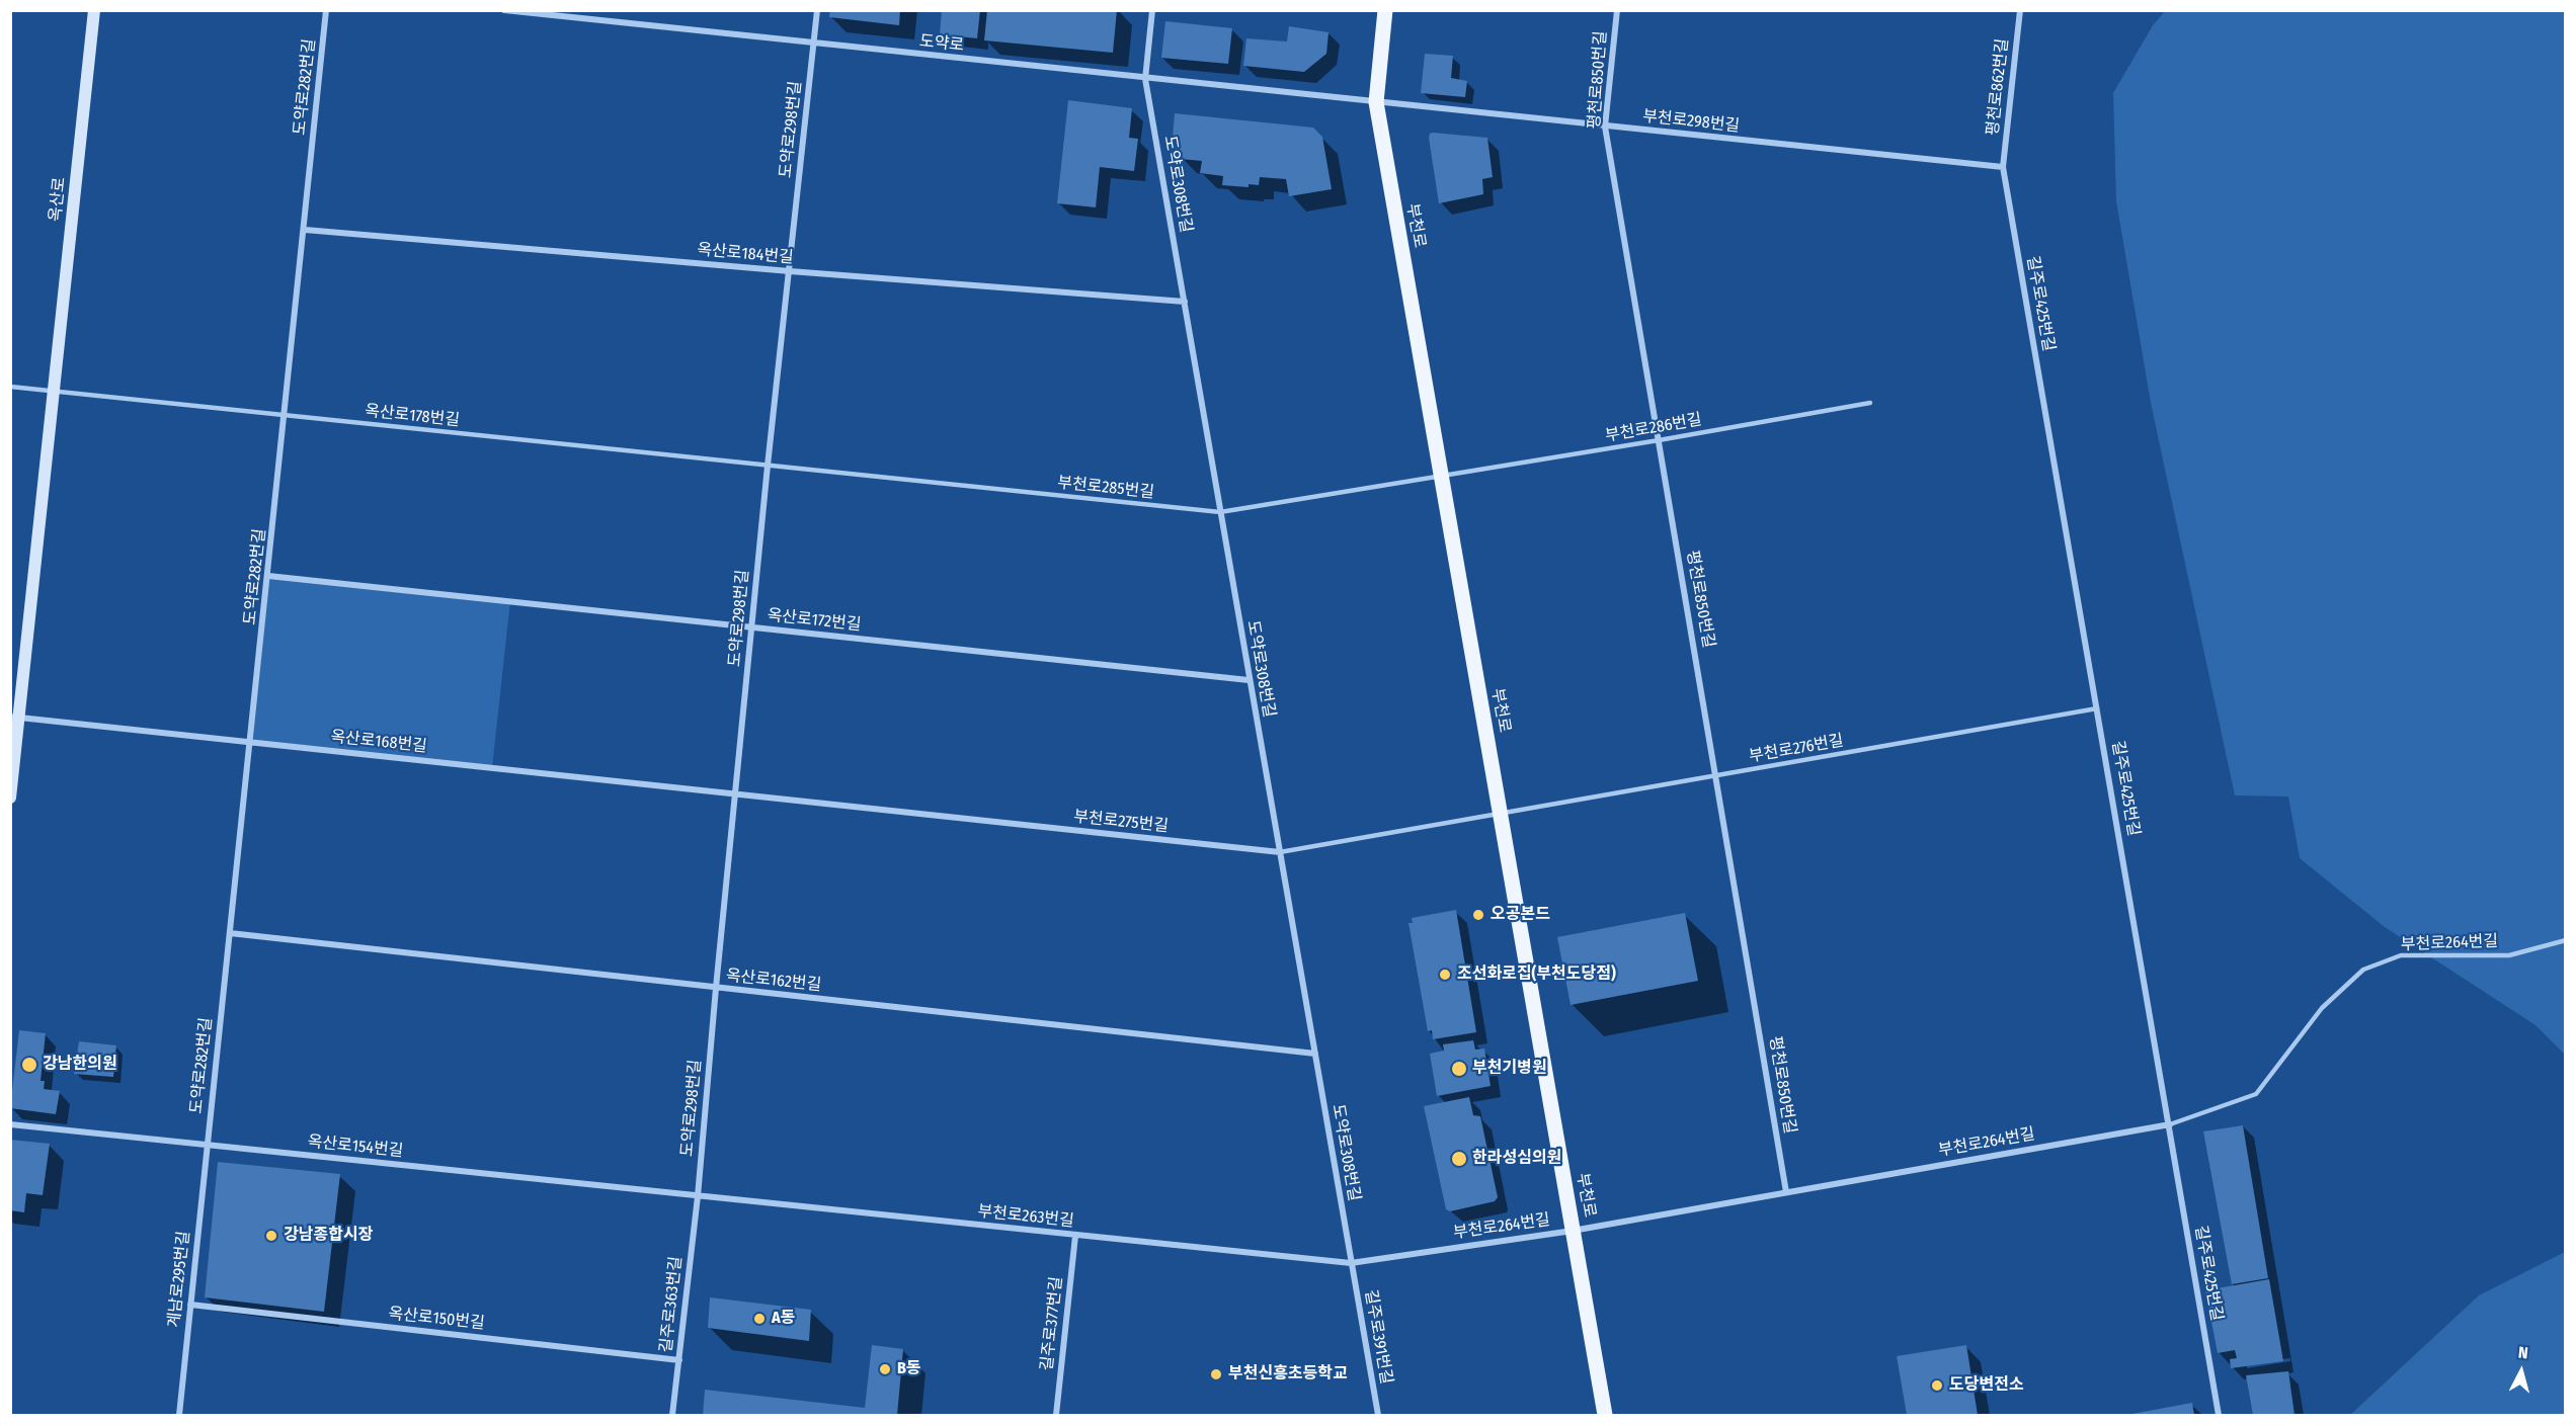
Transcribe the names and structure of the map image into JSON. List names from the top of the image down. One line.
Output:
{"streets":{"main road":["부천로"],"street":["도약로","평천로850번길","도약로282번길","평천로862번길","부천로298번길","도약로298번길","도약로308번길","옥산로","옥산로184번길","길주로425번길","옥산로172번길","옥산로168번길","부천로275번길","부천로264번길","옥산로162번길","옥산로154번길","부천로263번길","계남로295번길","길주로363번길","옥산로150번길","길주로377번길","길주로391번길"],"lane":["옥산로178번길","부천로286번길","부천로285번길","부천로276번길"]},"crossings":[["도약로","부천로298번길"],["도약로","도약로298번길"],["도약로","도약로308번길"],["도약로","부천로"],["평천로850번길","부천로298번길"],["평천로850번길","부천로286번길"],["평천로850번길","부천로276번길"],["평천로850번길","부천로264번길"],["도약로282번길","옥산로184번길"],["도약로282번길","옥산로178번길"],["도약로282번길","옥산로172번길"],["도약로282번길","옥산로168번길"],["도약로282번길","옥산로162번길"],["도약로282번길","옥산로154번길"],["도약로282번길","계남로295번길"],["평천로862번길","부천로298번길"],["평천로862번길","길주로425번길"],["부천로298번길","부천로"],["부천로298번길","길주로425번길"],["도약로298번길","옥산로184번길"],["도약로298번길","옥산로178번길"],["도약로298번길","부천로285번길"],["도약로298번길","옥산로172번길"],["도약로298번길","옥산로168번길"],["도약로298번길","부천로275번길"],["도약로298번길","옥산로162번길"],["도약로298번길","옥산로154번길"],["도약로298번길","부천로263번길"],["도약로298번길","길주로363번길"],["도약로308번길","옥산로184번길"],["도약로308번길","부천로285번길"],["도약로308번길","옥산로172번길"],["도약로308번길","부천로275번길"],["도약로308번길","부천로264번길"],["도약로308번길","옥산로162번길"],["도약로308번길","부천로263번길"],["도약로308번길","길주로391번길"],["옥산로","옥산로178번길"],["옥산로","옥산로168번길"],["부천로","부천로286번길"],["부천로","부천로285번길"],["부천로","부천로276번길"],["부천로","부천로275번길"],["부천로","부천로264번길"],["길주로425번길","부천로276번길"],["길주로425번길","부천로264번길"],["옥산로178번길","부천로285번길"],["부천로286번길","부천로285번길"],["옥산로168번길","부천로275번길"],["부천로276번길","부천로275번길"],["부천로264번길","부천로263번길"],["부천로264번길","길주로391번길"],["옥산로154번길","부천로263번길"],["옥산로154번길","계남로295번길"],["옥산로154번길","길주로363번길"],["부천로263번길","길주로363번길"],["부천로263번길","길주로377번길"],["부천로263번길","길주로391번길"],["계남로295번길","옥산로150번길"],["길주로363번길","옥산로150번길"]],"places":["오공본드","조선화로집(부천도당점)","강남한의원","부천기병원","한라성심의원","강남종합시장","A동","B동","부천신흥초등학교","도당변전소"],"north":"top"}
